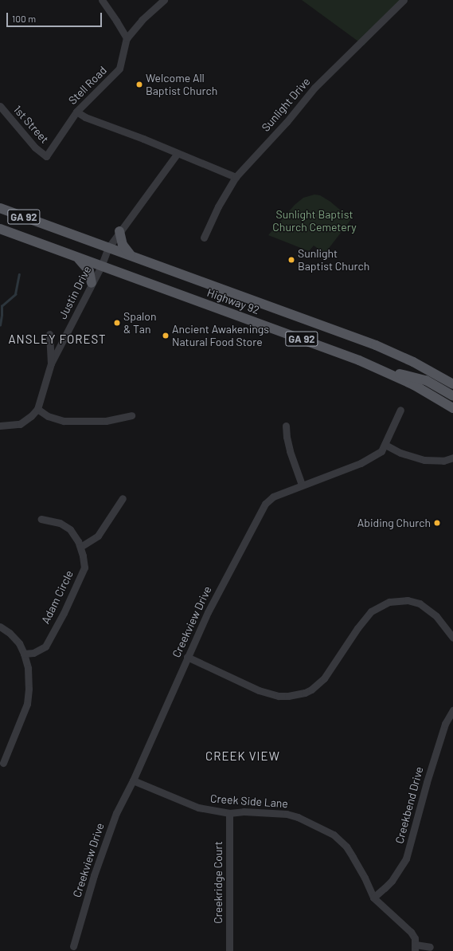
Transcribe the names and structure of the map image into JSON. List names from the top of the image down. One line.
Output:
{"streets":{"main road":["GA 92","Highway 92"],"street":["Stell Road","Sunlight Drive","1st Street","Justin Drive","Adam Circle","Creekview Drive","Creek Side Lane","Creekbend Drive","Creekridge Court"]},"crossings":[["Stell Road","1st Street"],["Justin Drive","Highway 92"],["Creekview Drive","Creek Side Lane"],["Creek Side Lane","Creekbend Drive"],["Creek Side Lane","Creekridge Court"]],"districts":["ANSLEY FOREST","CREEK VIEW"],"parks":["Sunlight Baptist Church Cemetery"],"places":["Welcome All Baptist Church","Sunlight Baptist Church","Spalon & Tan","Ancient Awakenings Natural Food Store","Abiding Church"],"scale_bar":"100 m"}
